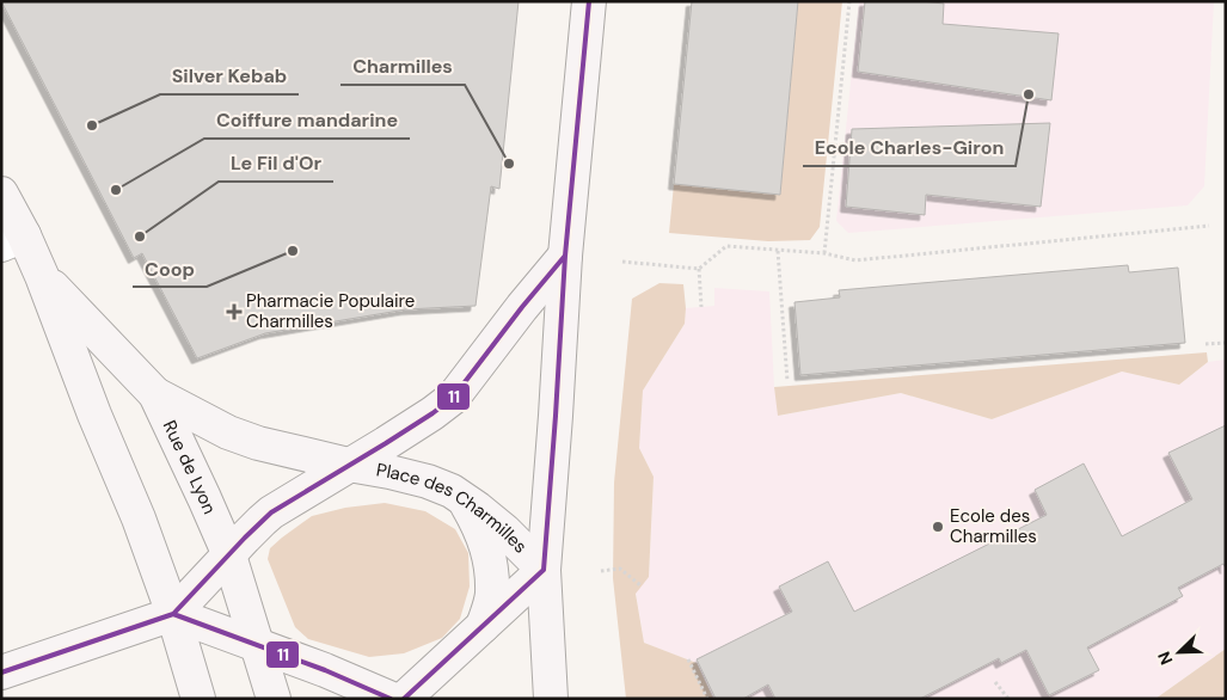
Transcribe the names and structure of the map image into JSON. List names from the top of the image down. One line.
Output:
{"streets":{"main road":["Rue de Lyon","Place des Charmilles"]},"crossings":[["Rue de Lyon","Place des Charmilles"]],"places":{"other":["Ecole Charles-Giron","Silver Kebab","Charmilles","Coiffure mandarine","Le Fil d'Or","Coop","Ecole des Charmilles"],"health":["Pharmacie Populaire Charmilles"]},"lines":["transit line 11"],"north":"bottom left"}
